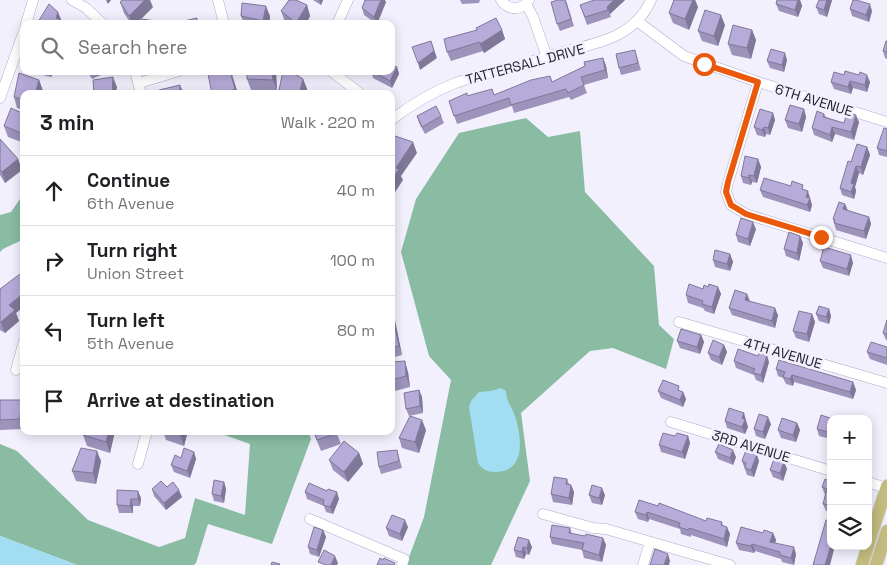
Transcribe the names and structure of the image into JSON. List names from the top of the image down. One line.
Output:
{"streets":{"street":["TATTERSALL DRIVE","6TH AVENUE","4TH AVENUE","3RD AVENUE"]},"crossings":[["TATTERSALL DRIVE","6TH AVENUE"]],"page":{"search":"Search here","heading":["3 min","Walk · 220 m"],"list":[["Continue","6th Avenue","40 m"],["Turn right","Union Street","100 m"],["Turn left","5th Avenue","80 m"],"Arrive at destination"],"map_buttons":["+","−"]}}
